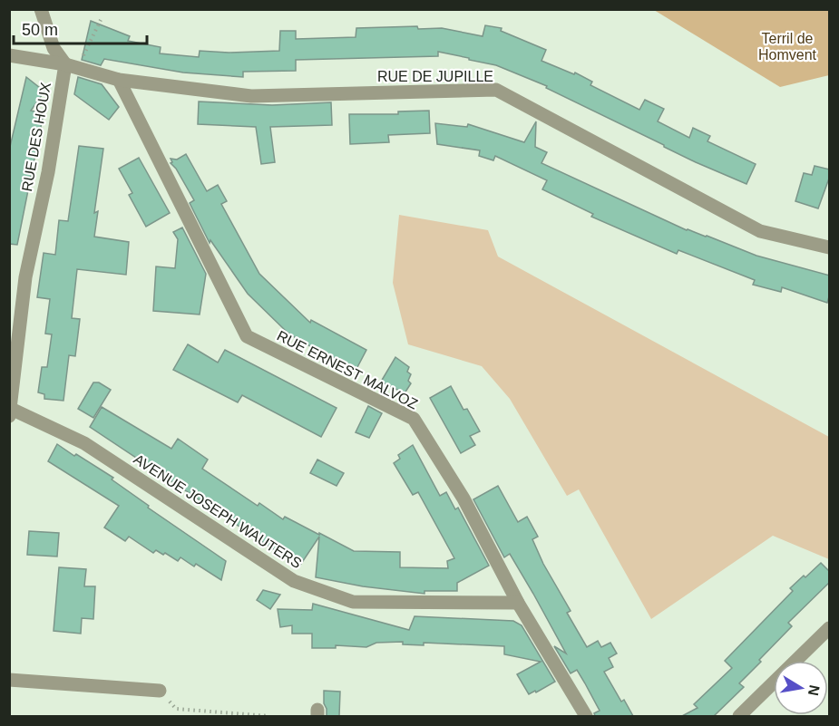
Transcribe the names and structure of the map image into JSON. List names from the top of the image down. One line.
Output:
{"streets":{"street":["RUE DE JUPILLE","RUE DES HOUX","RUE ERNEST MALVOZ","AVENUE JOSEPH WAUTERS"]},"crossings":[["RUE DE JUPILLE","RUE DES HOUX"],["RUE DE JUPILLE","RUE ERNEST MALVOZ"],["RUE DES HOUX","AVENUE JOSEPH WAUTERS"],["RUE ERNEST MALVOZ","AVENUE JOSEPH WAUTERS"]],"parks":["Terril de Homvent"],"scale_bar":"50 m","north":"right"}
